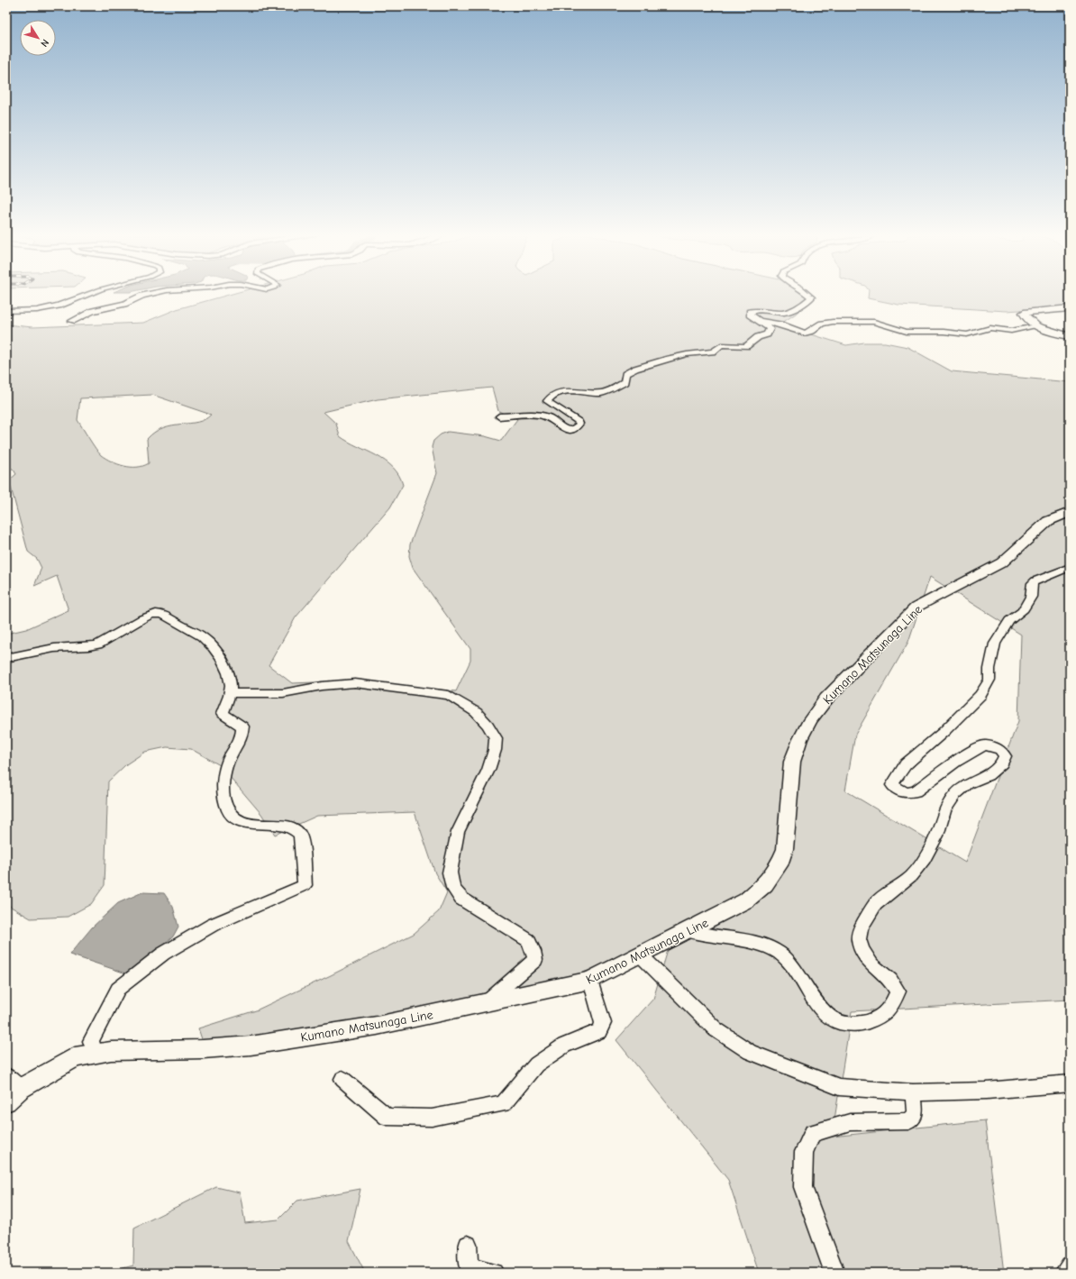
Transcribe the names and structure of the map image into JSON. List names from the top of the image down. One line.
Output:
{"streets":{"main road":["Kumano Matsunaga Line"]},"north":"bottom right"}
